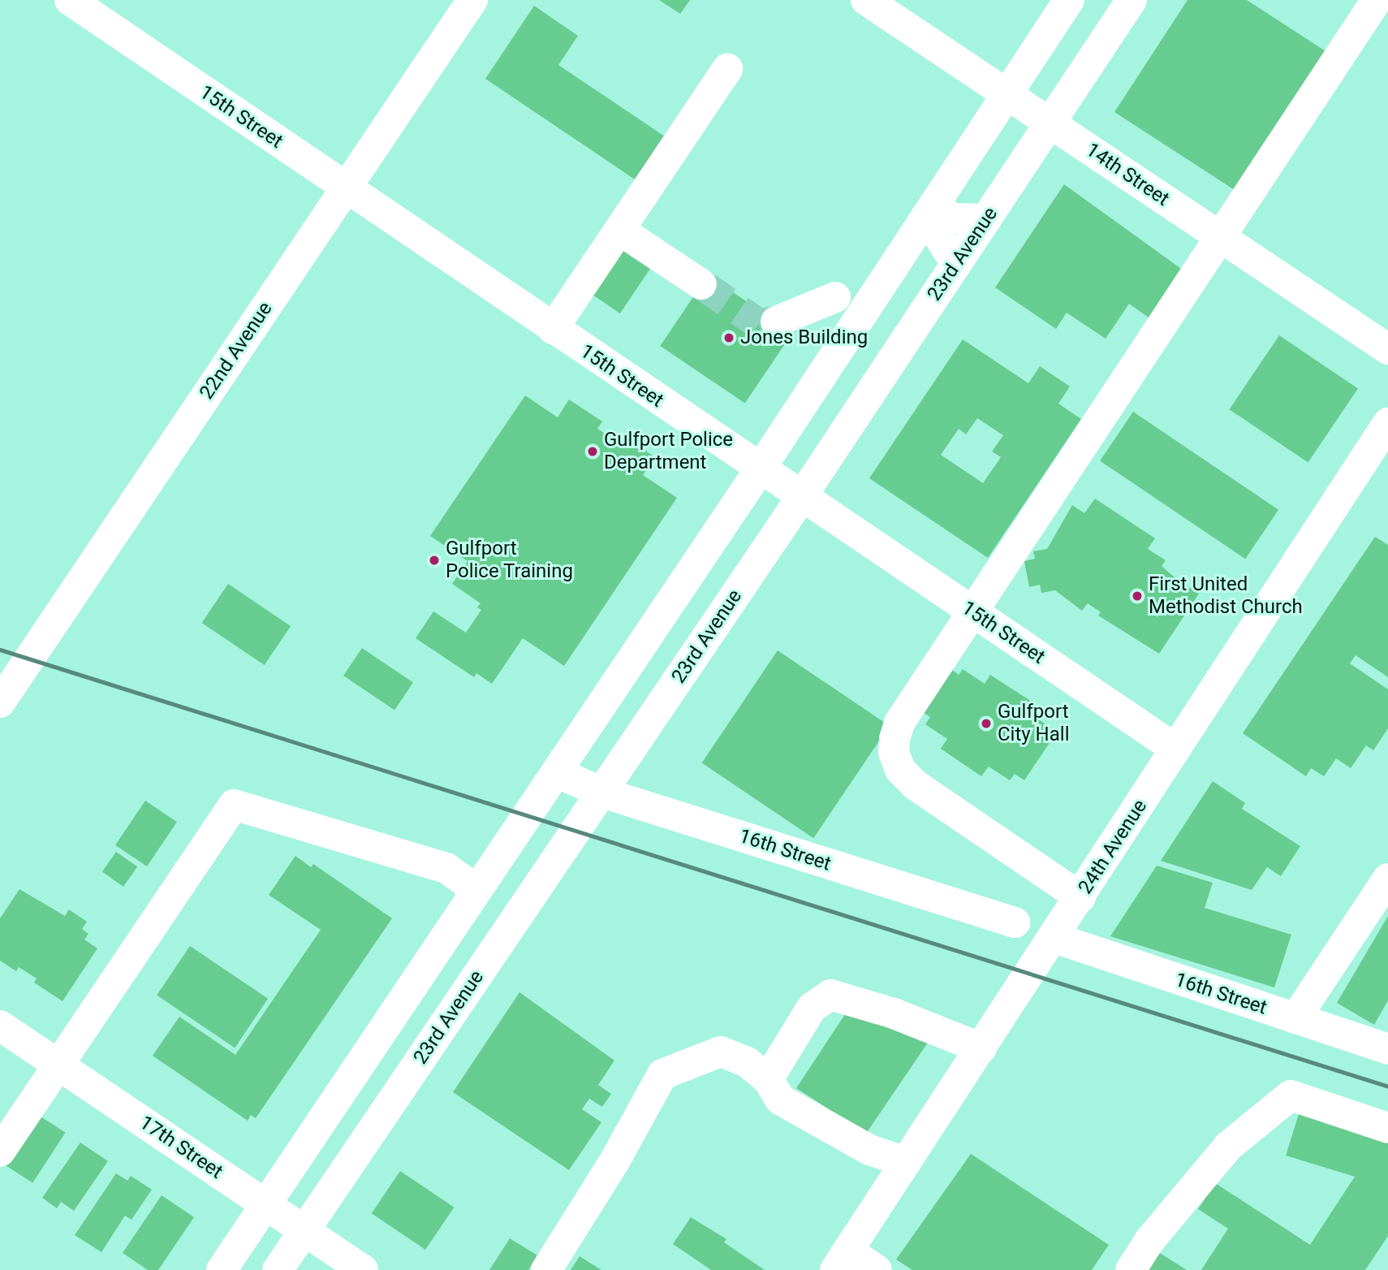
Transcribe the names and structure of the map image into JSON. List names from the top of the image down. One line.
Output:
{"streets":{"street":["15th Street","14th Street","23rd Avenue","22nd Avenue","24th Avenue","16th Street","17th Street"]},"crossings":[["15th Street","23rd Avenue"],["15th Street","22nd Avenue"],["15th Street","24th Avenue"],["14th Street","23rd Avenue"],["23rd Avenue","16th Street"],["23rd Avenue","17th Street"],["24th Avenue","16th Street"]],"places":["Jones Building","Gulfport Police Department","Gulfport Police Training","First United Methodist Church","Gulfport City Hall"]}
